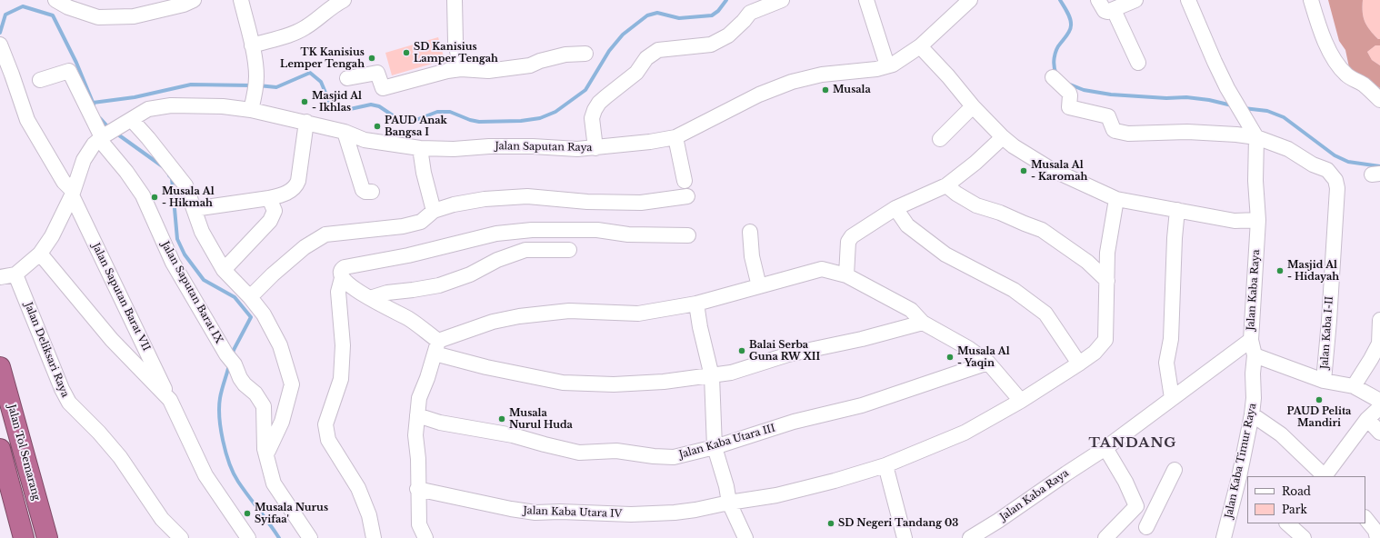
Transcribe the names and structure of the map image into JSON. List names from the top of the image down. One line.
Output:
{"streets":{"highway":["Jalan Tol Semarang"],"street":["Jalan Saputan Raya","Jalan Kaba Raya","Jalan Saputan Barat IX","Jalan Saputan Barat VII","Jalan Kaba I-II","Jalan Deliksari Raya","Jalan Kaba Utara III","Jalan Kaba Timur Raya","Jalan Kaba Utara IV"]},"crossings":[["Jalan Saputan Raya","Jalan Saputan Barat IX"],["Jalan Kaba Raya","Jalan Kaba I-II"],["Jalan Kaba Raya","Jalan Kaba Timur Raya"]],"districts":["TANDANG"],"places":["SD Kanisius Lamper Tengah","TK Kanisius Lemper Tengah","Musala","Masjid Al - Ikhlas","PAUD Anak Bangsa I","Musala Al - Karomah","Musala Al - Hikmah","Masjid Al - Hidayah","Balai Serba Guna RW XII","Musala Al - Yaqin","PAUD Pelita Mandiri","Musala Nurul Huda","Musala Nurus Syifaa'","SD Negeri Tandang 03"],"legend":["Road","Park"]}
